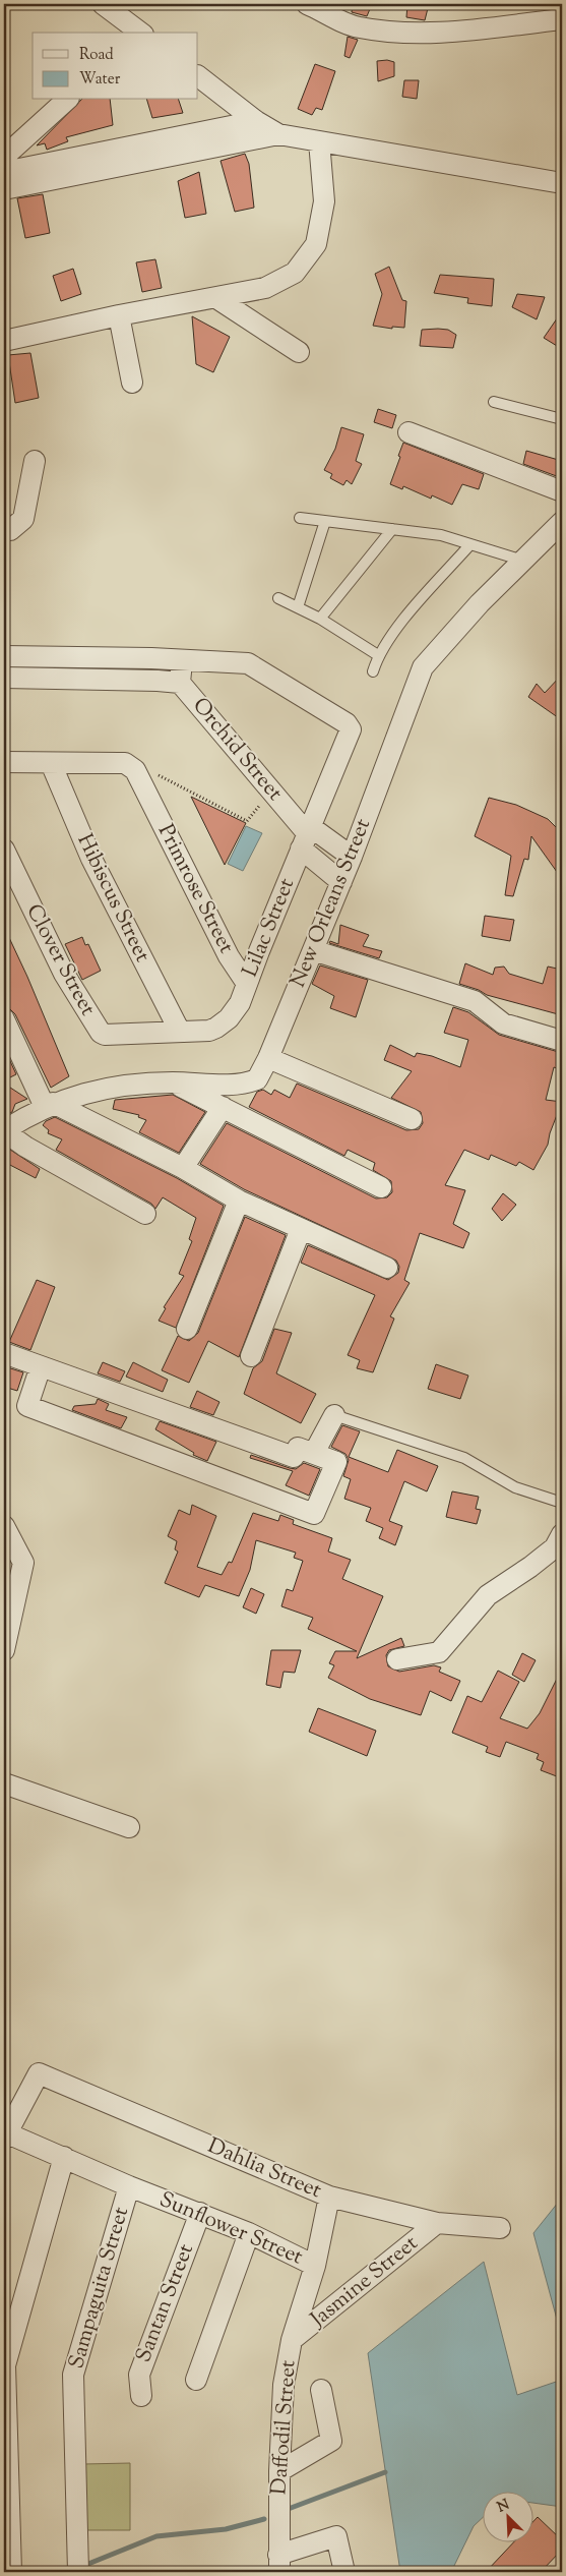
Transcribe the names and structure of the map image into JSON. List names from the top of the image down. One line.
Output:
{"streets":{"street":["Orchid Street","Primrose Street","Hibiscus Street","New Orleans Street","Lilac Street","Clover Street","Dahlia Street","Sunflower Street","Jasmine Street","Sampaguita Street","Santan Street","Daffodil Street"]},"crossings":[["Orchid Street","Lilac Street"],["Primrose Street","Lilac Street"],["Hibiscus Street","Lilac Street"],["Lilac Street","Clover Street"],["Dahlia Street","Sunflower Street"],["Dahlia Street","Jasmine Street"],["Dahlia Street","Daffodil Street"],["Sunflower Street","Sampaguita Street"],["Sunflower Street","Santan Street"],["Sunflower Street","Daffodil Street"],["Jasmine Street","Daffodil Street"]],"legend":["Road","Water"],"north":"top left"}
